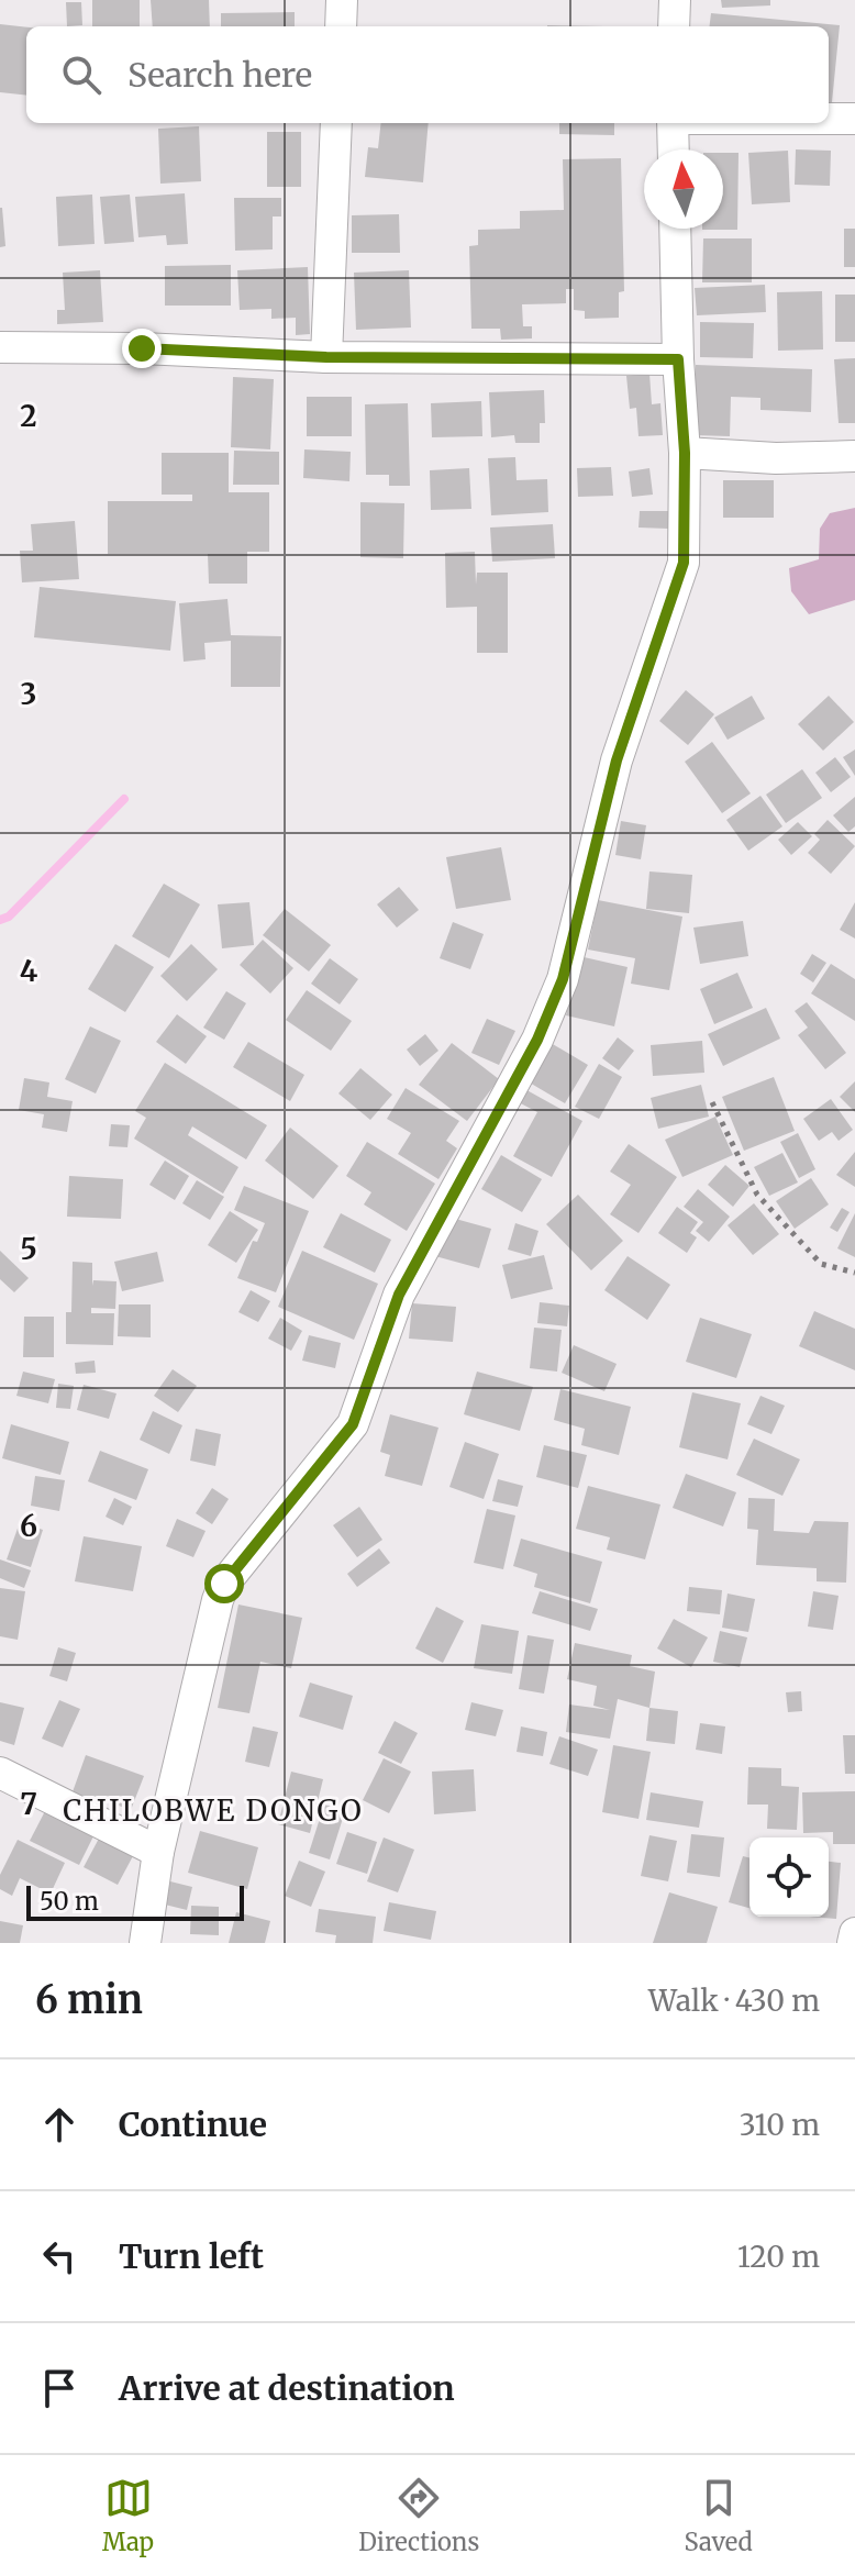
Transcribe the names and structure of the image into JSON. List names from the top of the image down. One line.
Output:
{"districts":["CHILOBWE DONGO"],"scale_bar":"50 m","north":"top","page":{"search":"Search here","scale":"50 m","heading":["6 min","Walk · 430 m"],"list":[["Continue","310 m"],["Turn left","120 m"],"Arrive at destination"],"nav":["Map","Directions","Saved"]},"grid":{"rows":["2","3","4","5","6","7"]}}
